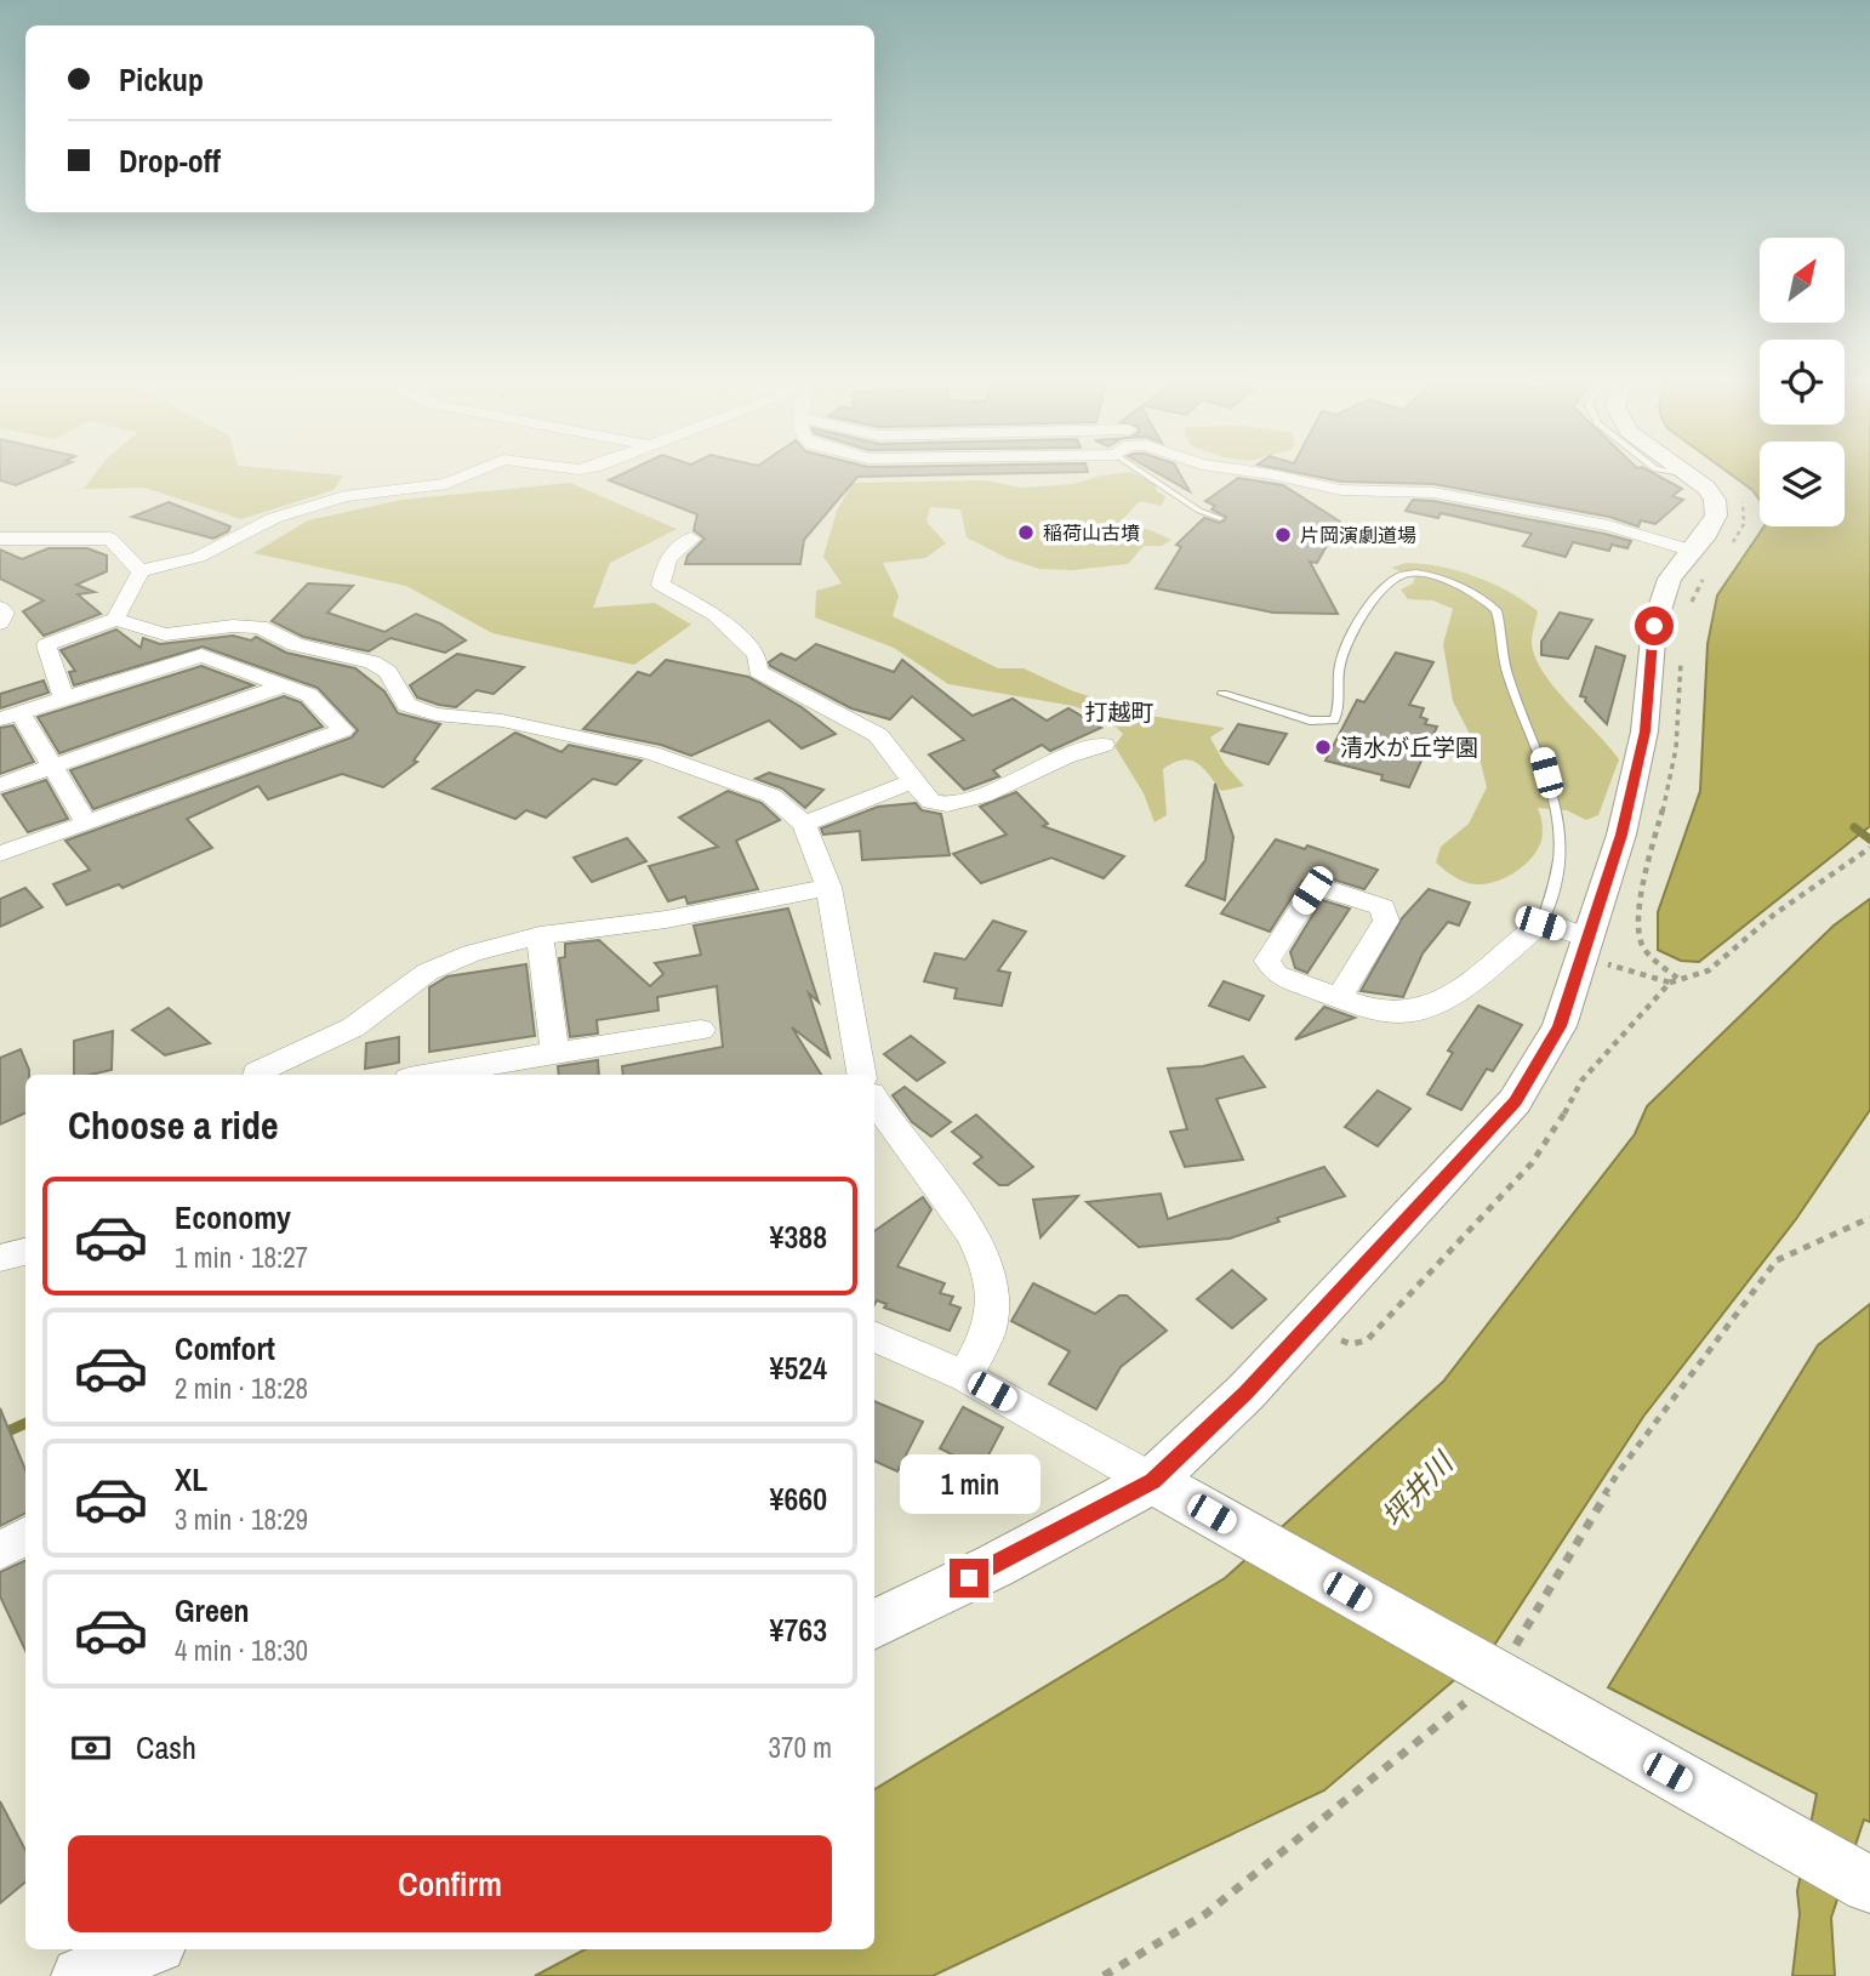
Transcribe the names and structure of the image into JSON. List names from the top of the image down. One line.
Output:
{"districts":["打越町"],"water":["坪井川"],"places":["稲荷山古墳","片岡演劇道場","清水が丘学園"],"north":"top right","page":{"banner":["Pickup","Drop-off"],"heading":"Choose a ride","list":[{"name":"Economy","note":"1 min · 18:27","value":"¥388"},{"name":"Comfort","note":"2 min · 18:28","value":"¥524"},{"name":"XL","note":"3 min · 18:29","value":"¥660"},{"name":"Green","note":"4 min · 18:30","value":"¥763"}],"bubble":"1 min","pay":["Cash","370 m"],"buttons":"Confirm"}}
